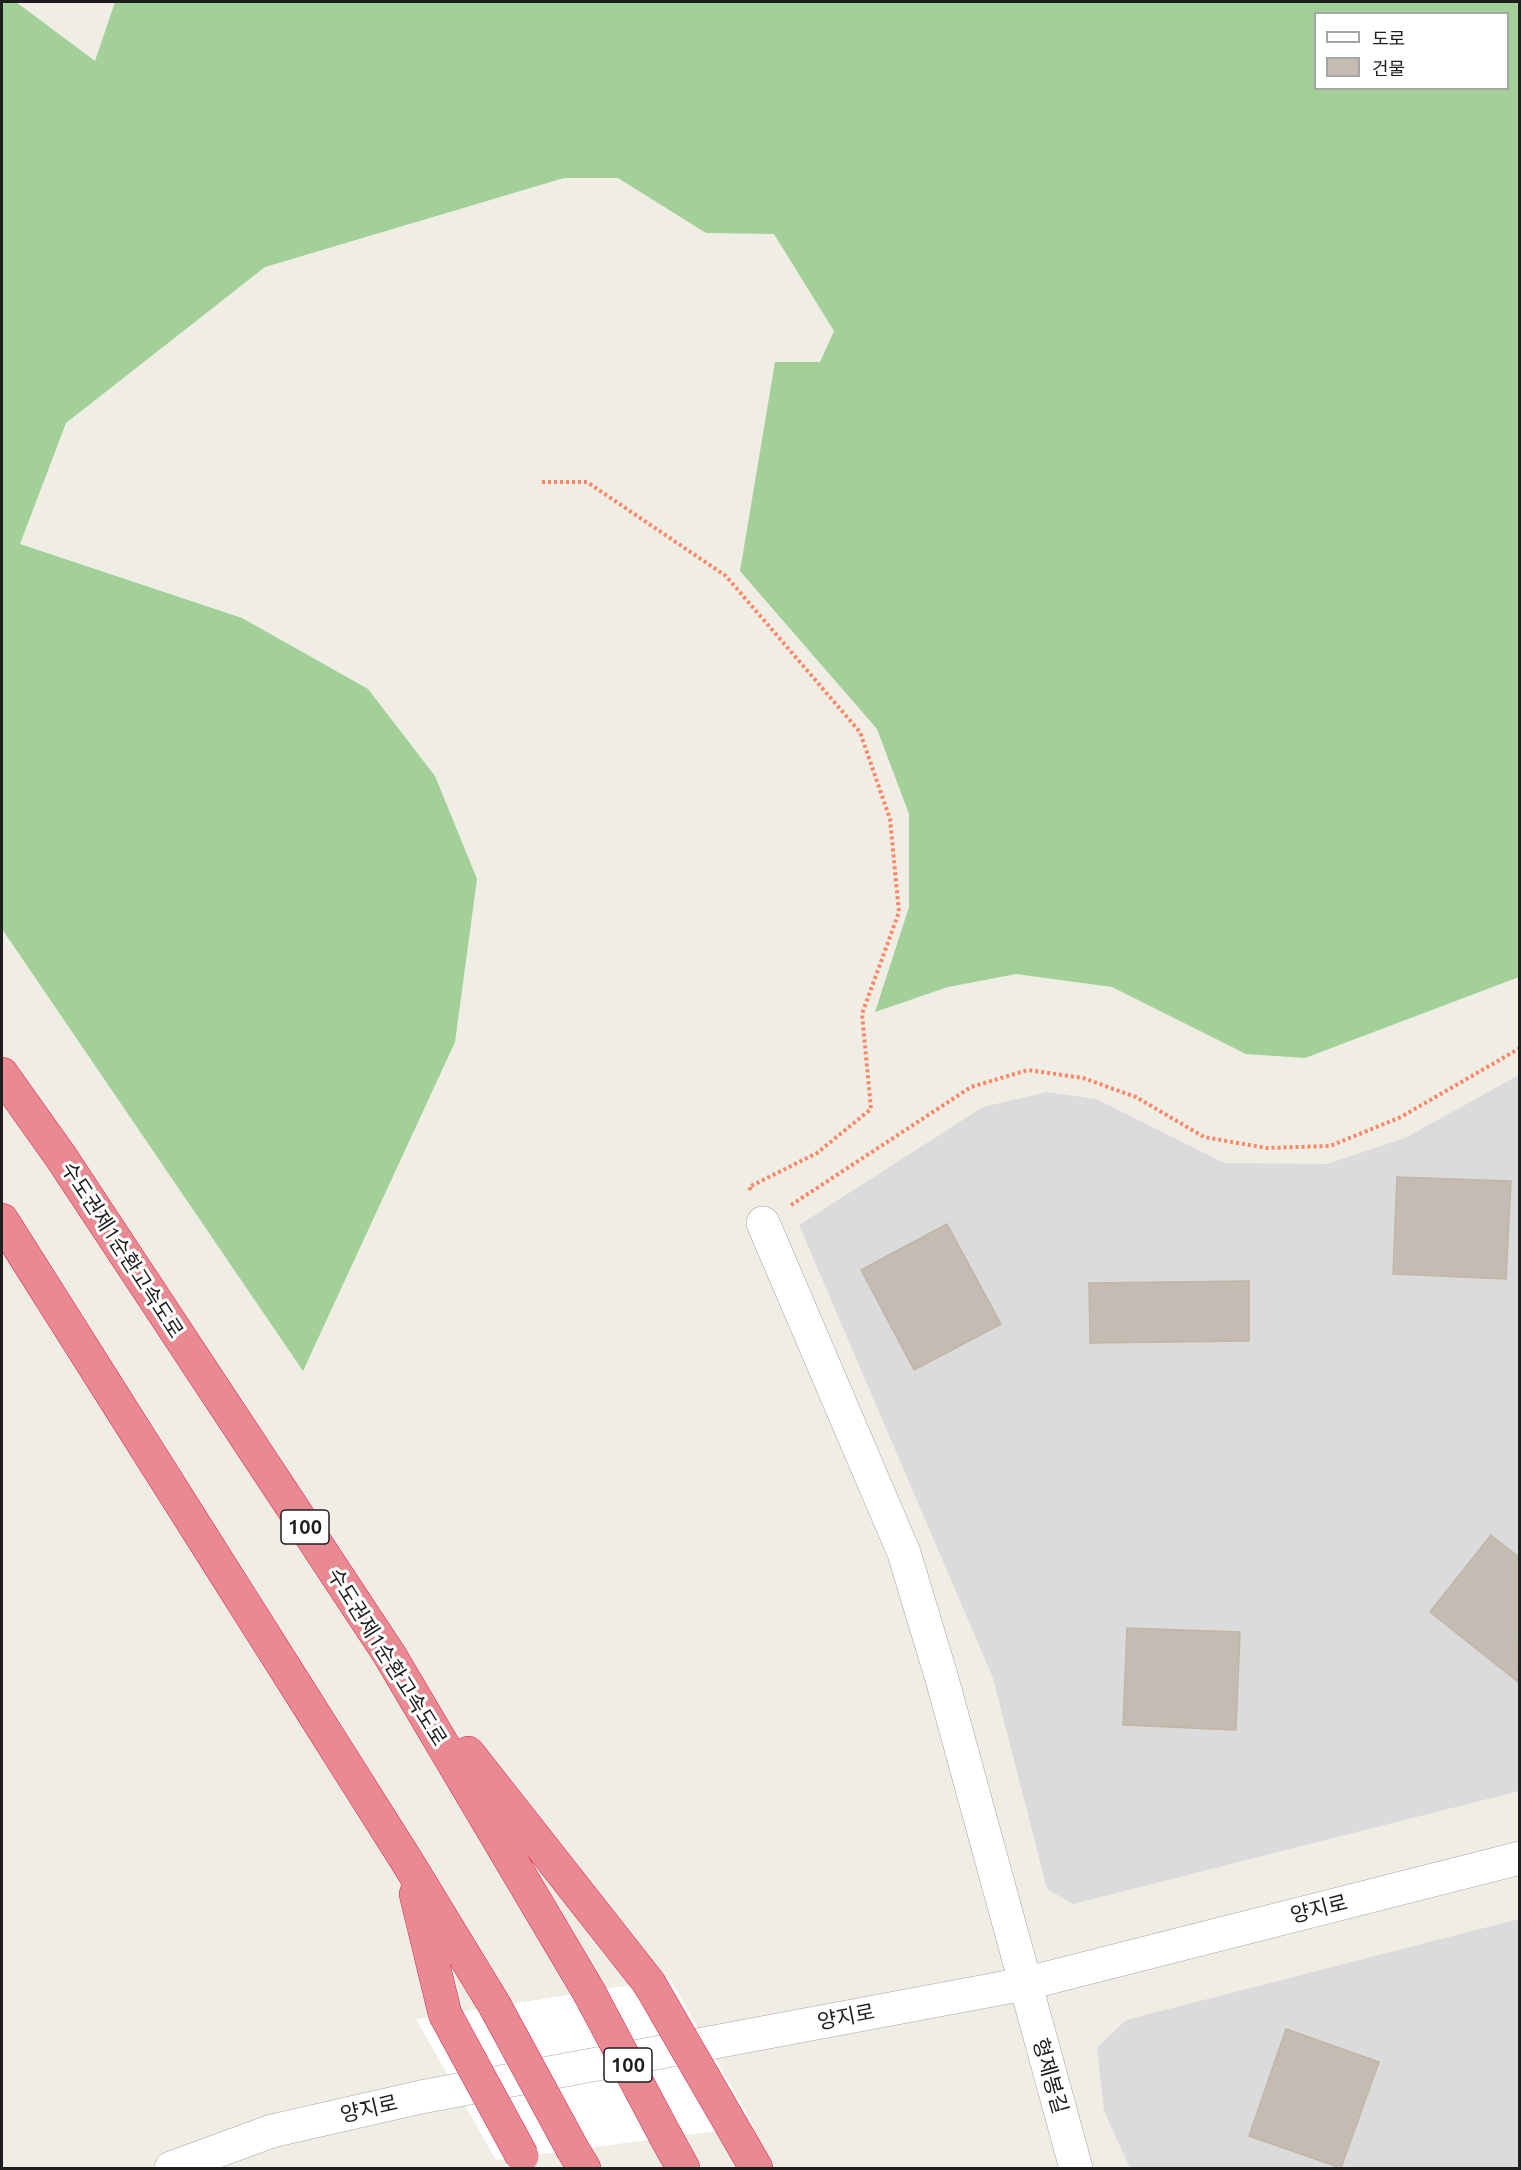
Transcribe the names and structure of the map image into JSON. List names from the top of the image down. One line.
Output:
{"streets":{"highway":["수도권제1순환고속도로","100"],"street":["양지로","형제봉길"]},"crossings":[["양지로","형제봉길"]],"legend":["도로","건물"]}
